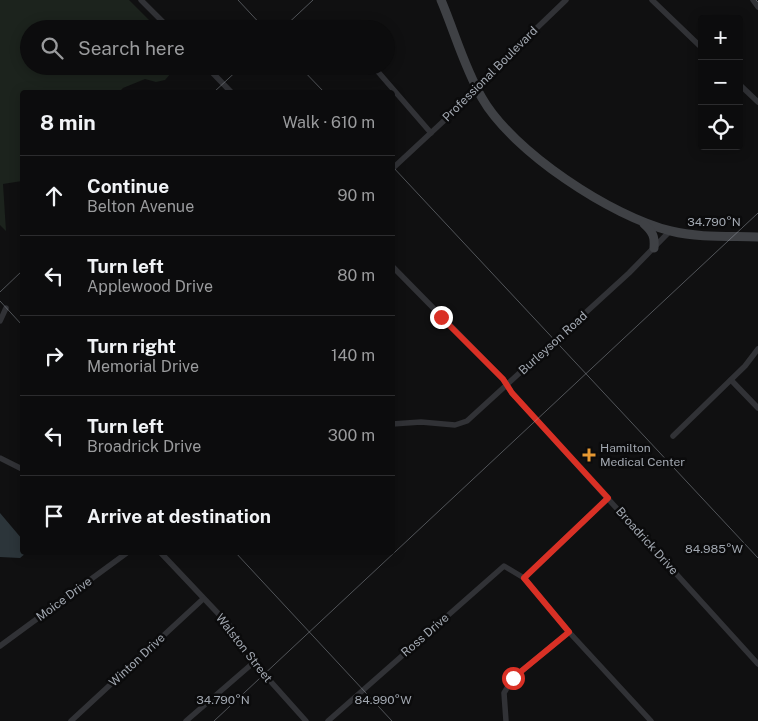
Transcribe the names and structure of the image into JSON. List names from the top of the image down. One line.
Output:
{"streets":{"street":["Professional Boulevard","Burleyson Road","Broadrick Drive","Moice Drive","Ross Drive","Walston Street","Winton Drive"]},"crossings":[["Burleyson Road","Broadrick Drive"],["Walston Street","Winton Drive"]],"places":{"health":["Hamilton Medical Center"]},"page":{"map_buttons":["+","−"],"search":"Search here","heading":["8 min","Walk · 610 m"],"list":[["Continue","Belton Avenue","90 m"],["Turn left","Applewood Drive","80 m"],["Turn right","Memorial Drive","140 m"],["Turn left","Broadrick Drive","300 m"],"Arrive at destination"]},"coordinates":["34.790°N","84.985°W","84.990°W"]}
